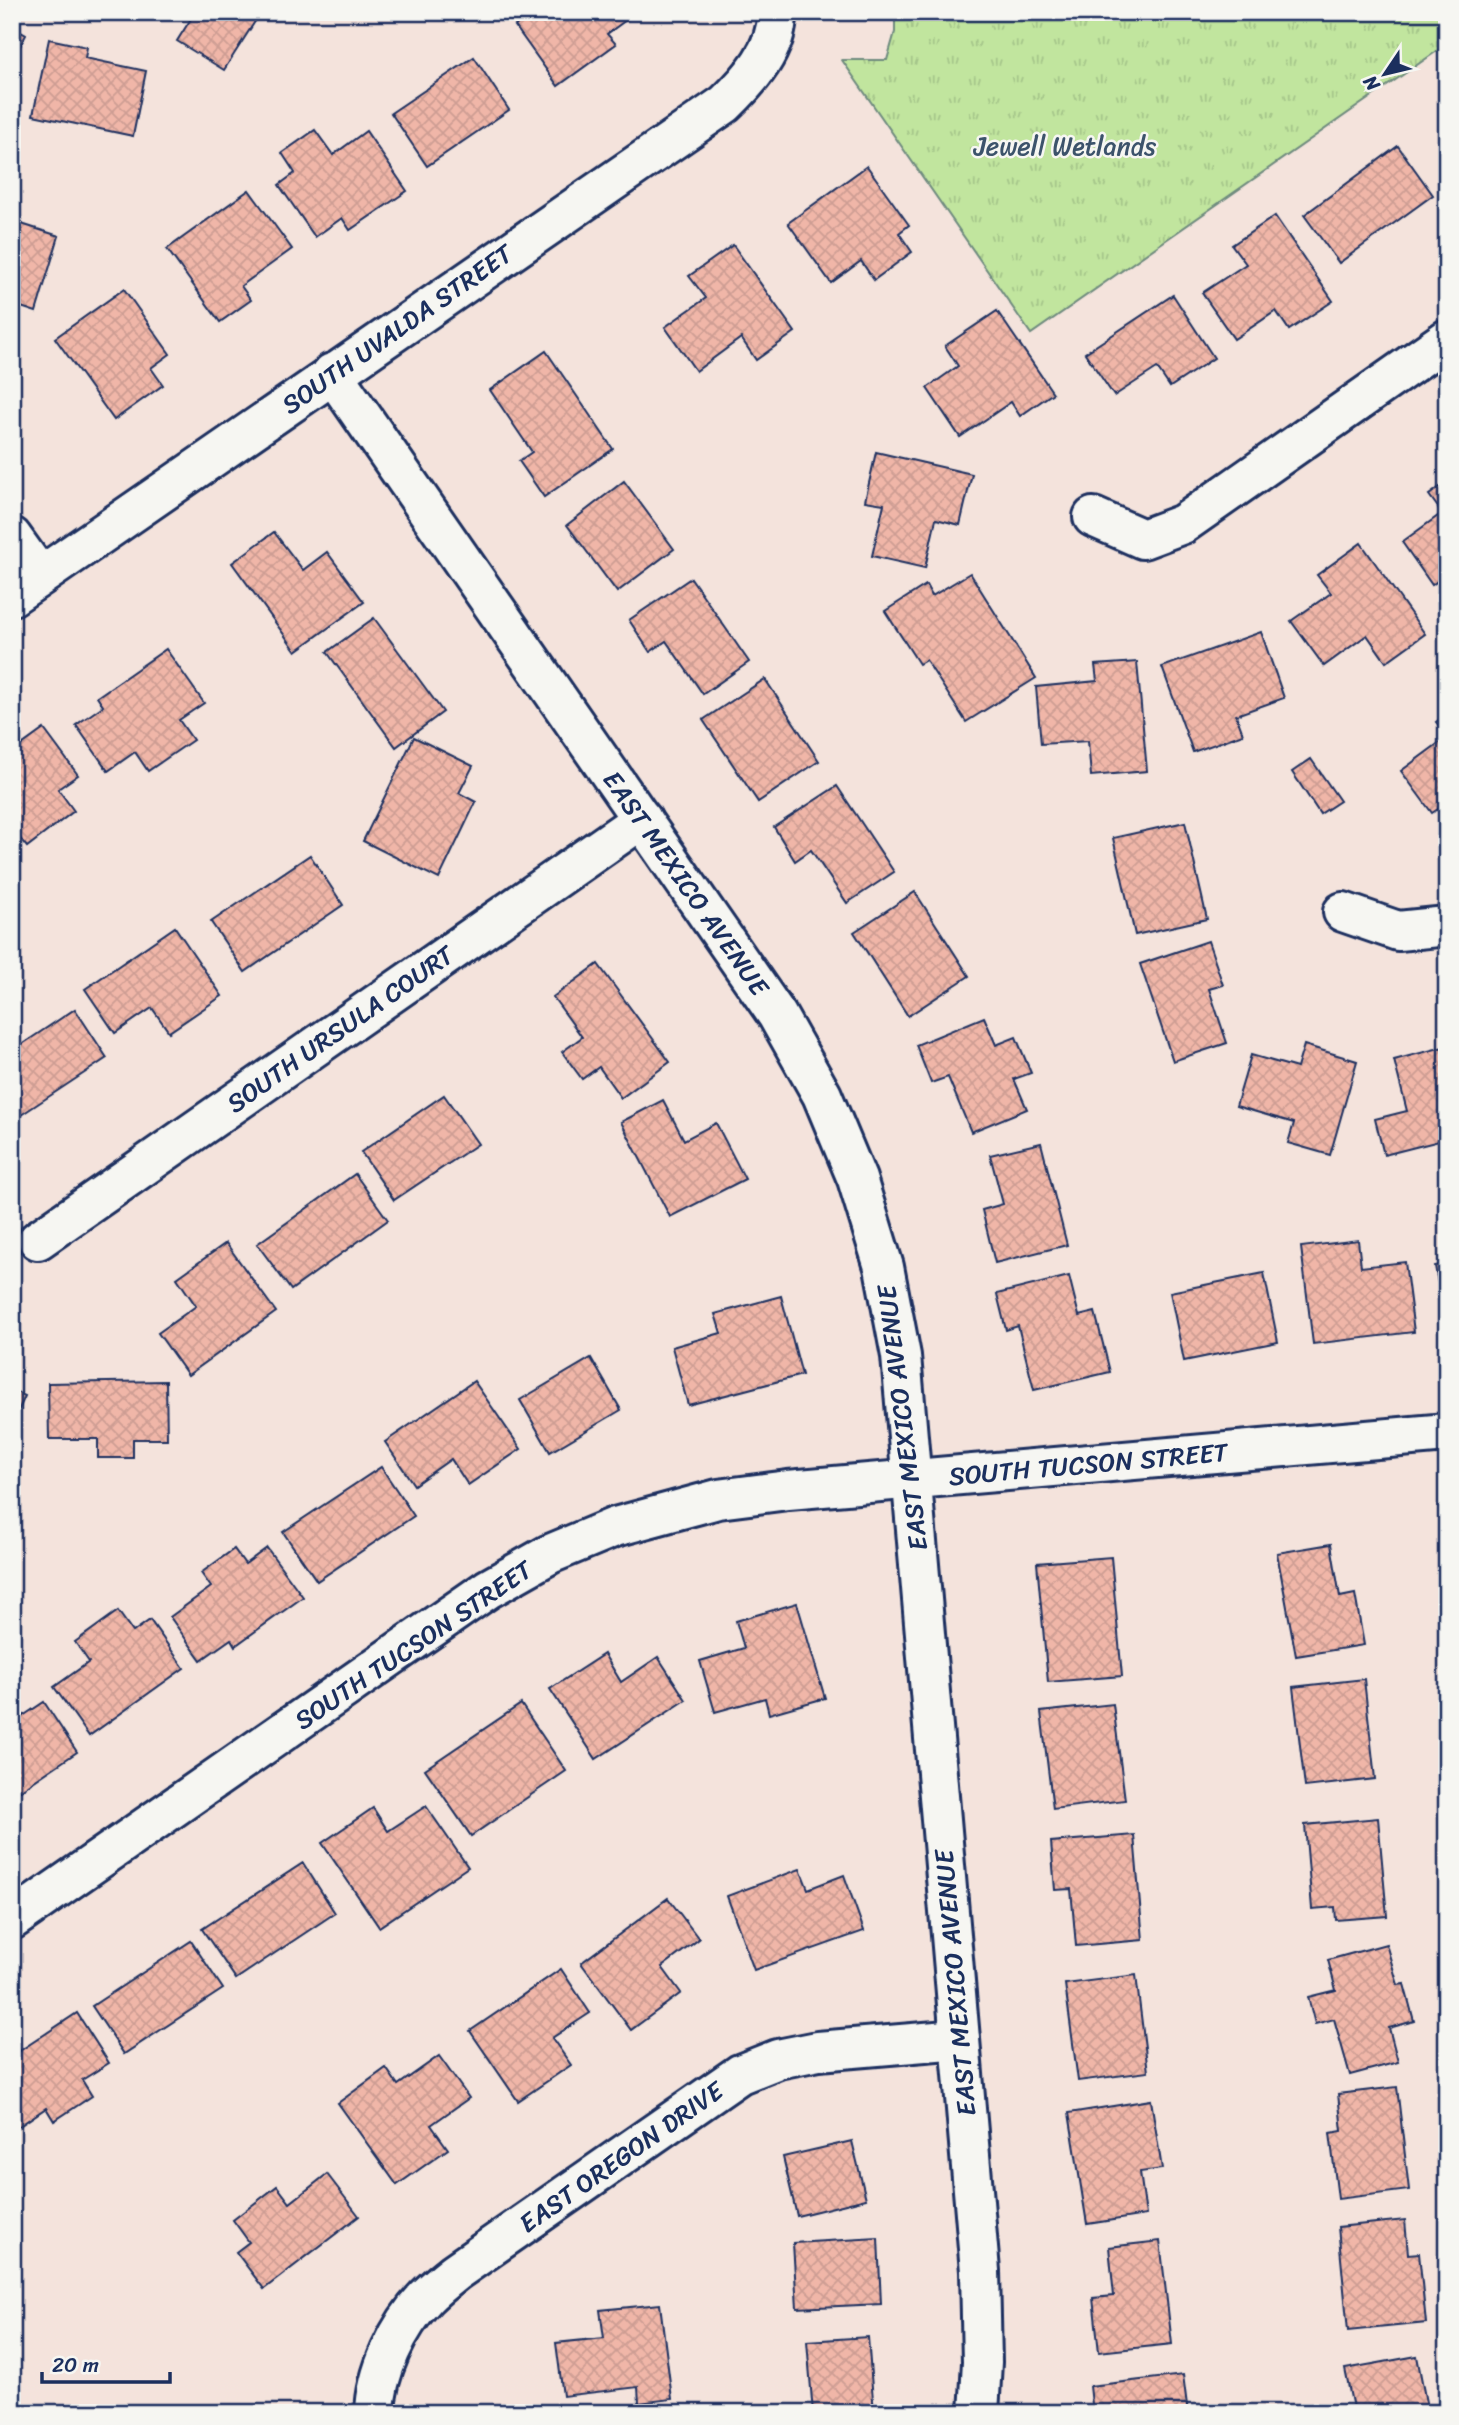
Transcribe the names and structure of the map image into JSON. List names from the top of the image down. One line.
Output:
{"streets":{"street":["SOUTH UVALDA STREET","EAST MEXICO AVENUE","SOUTH URSULA COURT","SOUTH TUCSON STREET","EAST OREGON DRIVE"]},"crossings":[["SOUTH UVALDA STREET","EAST MEXICO AVENUE"],["EAST MEXICO AVENUE","SOUTH URSULA COURT"],["EAST MEXICO AVENUE","SOUTH TUCSON STREET"],["EAST MEXICO AVENUE","EAST OREGON DRIVE"]],"parks":["Jewell Wetlands"],"scale_bar":"20 m","north":"bottom left"}
